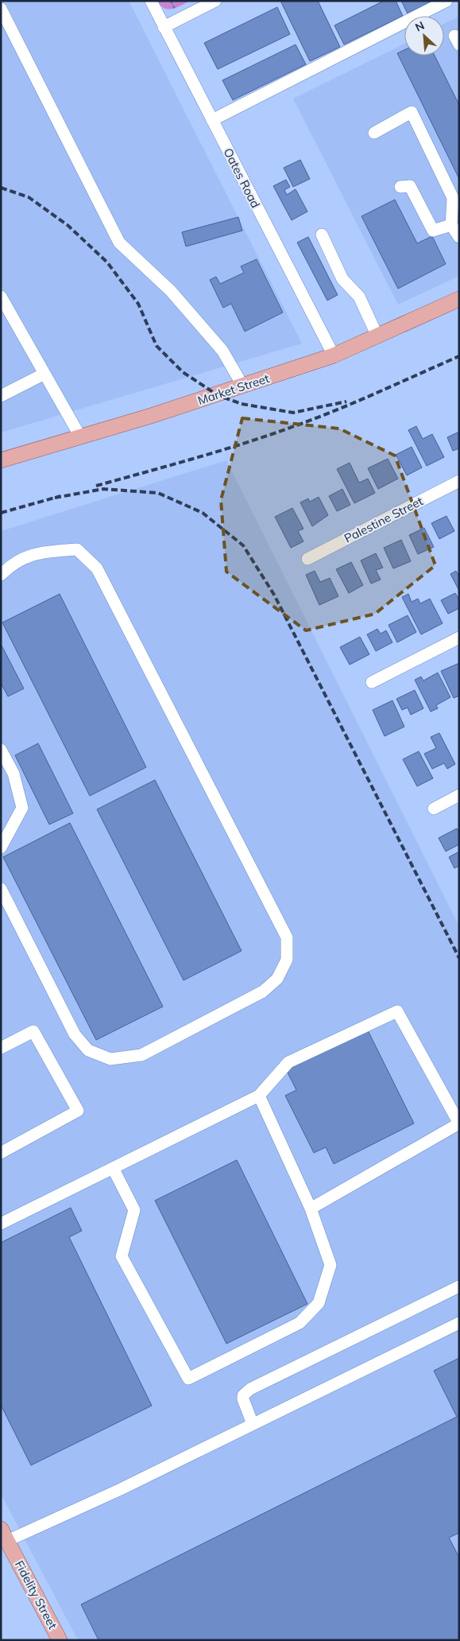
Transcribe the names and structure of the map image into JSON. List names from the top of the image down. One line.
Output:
{"streets":{"main road":["Market Street","Fidelity Street"],"street":["Oates Road","Palestine Street"]},"crossings":[["Oates Road","Market Street"]],"north":"top left"}
